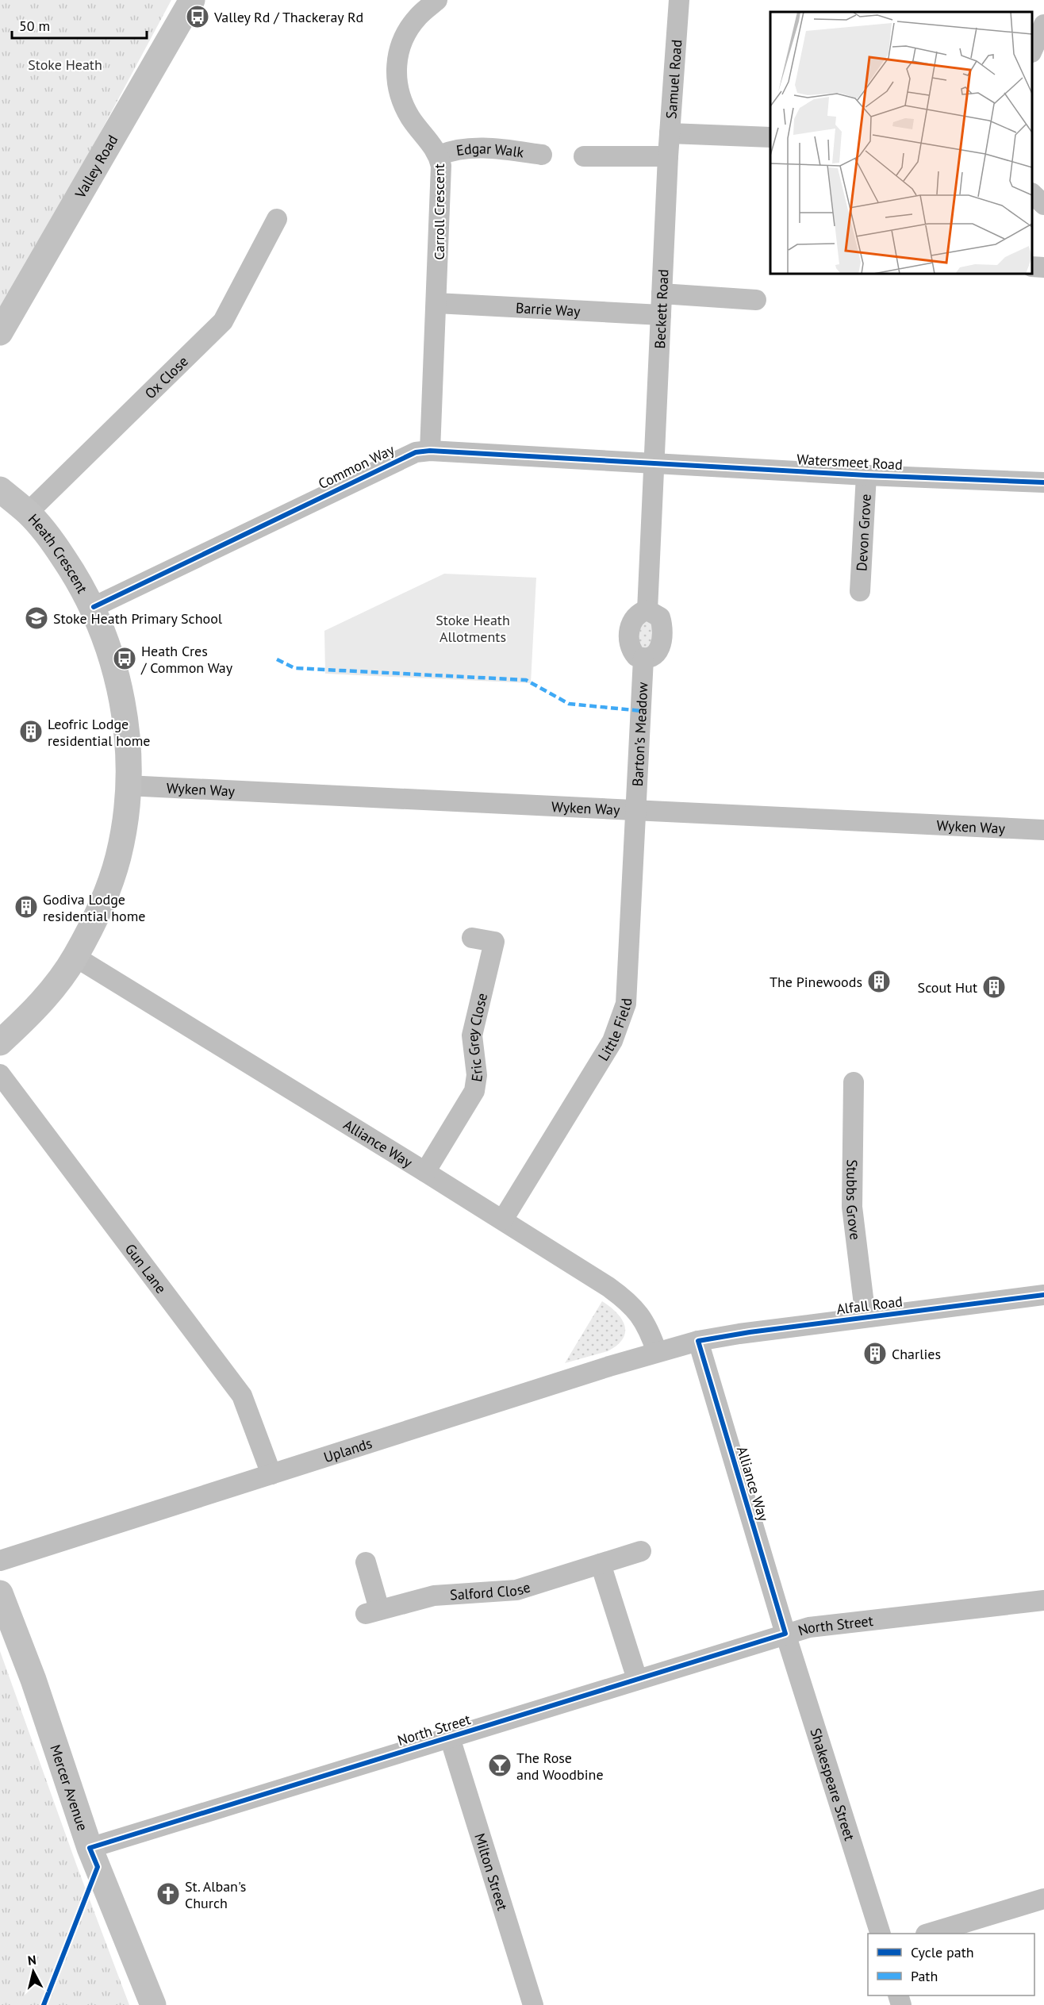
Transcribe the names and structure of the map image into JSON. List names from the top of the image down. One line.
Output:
{"streets":{"street":["Samuel Road","Edgar Walk","Valley Road","Carroll Crescent","Barrie Way","Beckett Road","Ox Close","Watersmeet Road","Common Way","Devon Grove","Heath Crescent","Barton's Meadow","Wyken Way","Little Field","Eric Grey Close","Alliance Way","Stubbs Grove","Gun Lane","Alfall Road","Uplands","Salford Close","North Street","Shakespeare Street","Mercer Avenue","Milton Street"]},"crossings":[["Samuel Road","Beckett Road"],["Edgar Walk","Carroll Crescent"],["Carroll Crescent","Barrie Way"],["Carroll Crescent","Common Way"],["Barrie Way","Beckett Road"],["Beckett Road","Watersmeet Road"],["Beckett Road","Common Way"],["Beckett Road","Barton's Meadow"],["Ox Close","Heath Crescent"],["Watersmeet Road","Common Way"],["Watersmeet Road","Devon Grove"],["Watersmeet Road","Barton's Meadow"],["Common Way","Heath Crescent"],["Common Way","Barton's Meadow"],["Heath Crescent","Wyken Way"],["Heath Crescent","Alliance Way"],["Barton's Meadow","Wyken Way"],["Barton's Meadow","Little Field"],["Wyken Way","Little Field"],["Little Field","Alliance Way"],["Eric Grey Close","Alliance Way"],["Alliance Way","Alfall Road"],["Alliance Way","Uplands"],["Alliance Way","North Street"],["Alliance Way","Shakespeare Street"],["Stubbs Grove","Alfall Road"],["Gun Lane","Uplands"],["Alfall Road","Uplands"],["North Street","Shakespeare Street"],["North Street","Mercer Avenue"],["North Street","Milton Street"]],"parks":["Stoke Heath","Stoke Heath Allotments"],"places":{"bus stop":["Valley Rd / Thackeray Rd","Heath Cres / Common Way"],"school or university":["Stoke Heath Primary School"],"building":["Leofric Lodge residential home","Godiva Lodge residential home","The Pinewoods","Scout Hut","Charlies"],"bar":["The Rose and Woodbine"],"church":["St. Alban's Church"]},"legend":["Cycle path","Path"],"scale_bar":"50 m","north":"top"}
